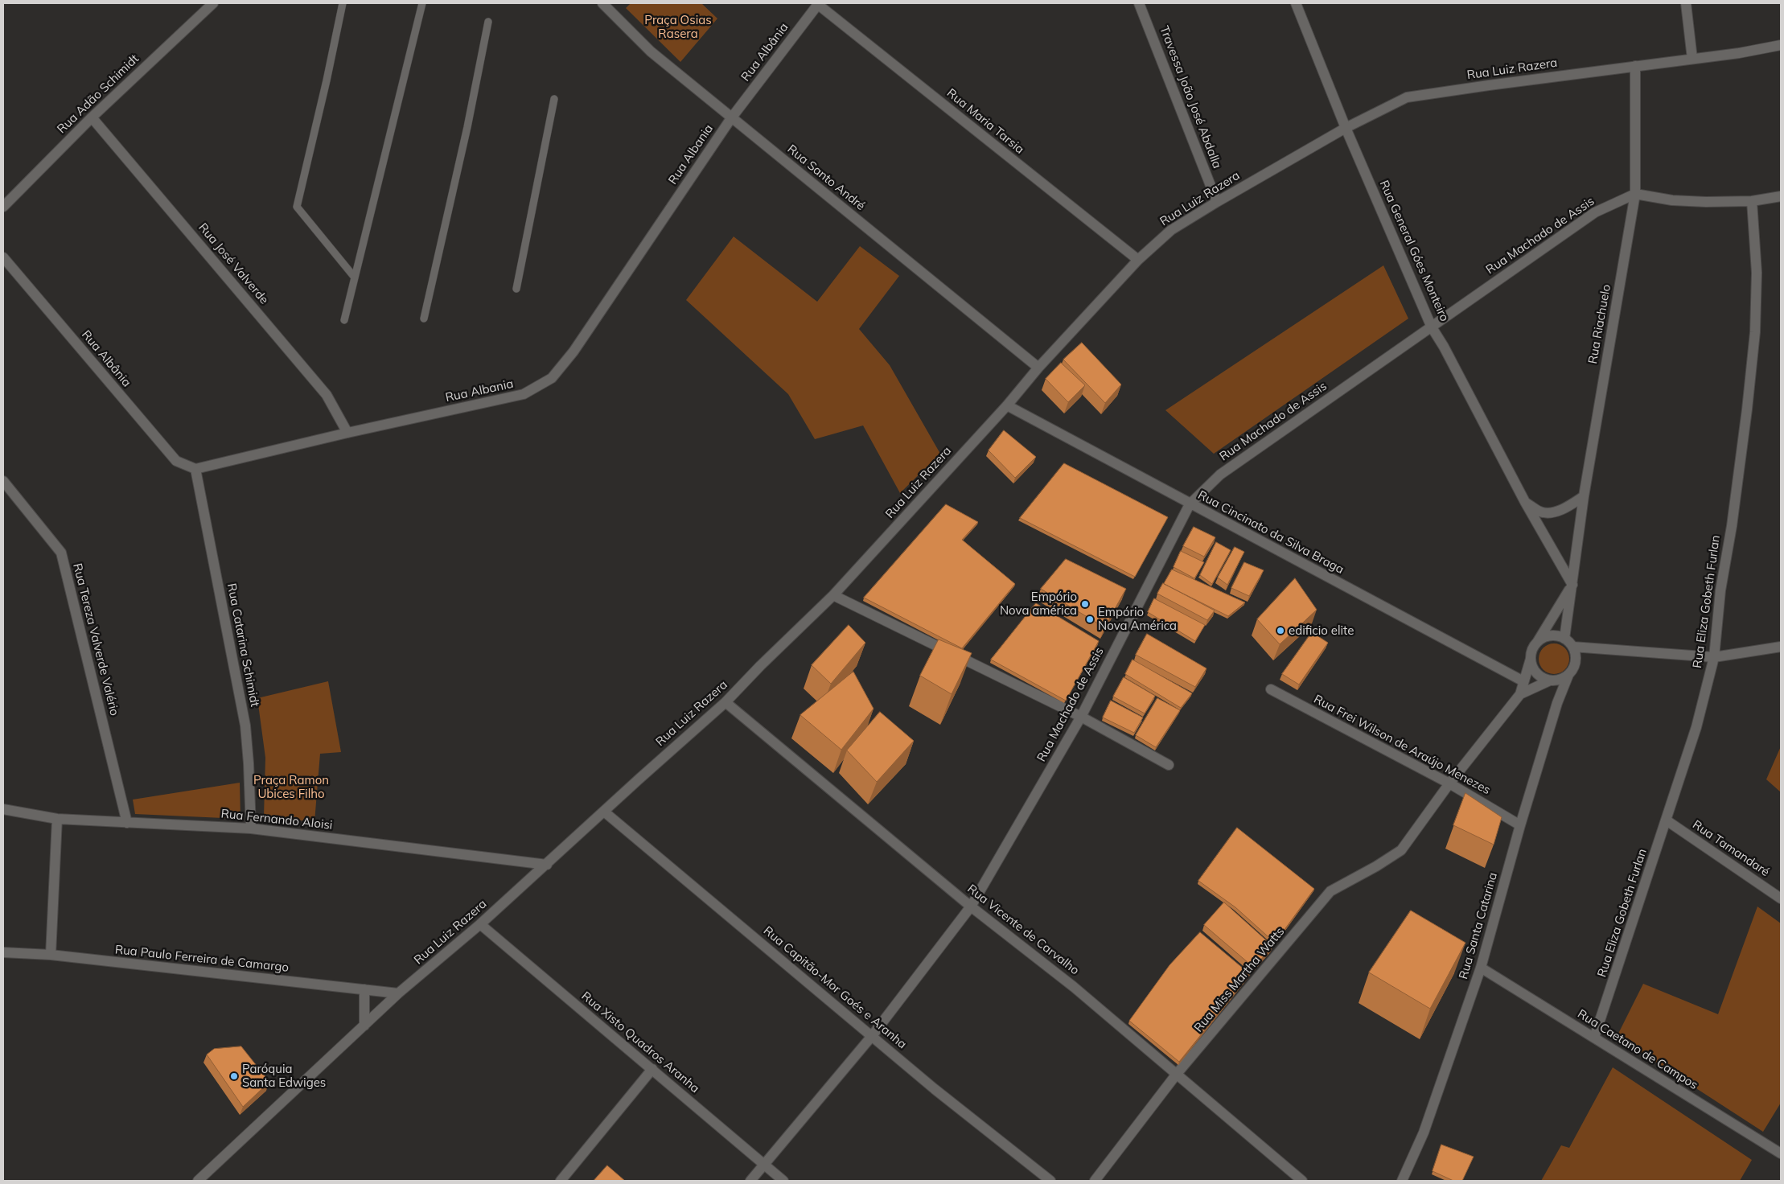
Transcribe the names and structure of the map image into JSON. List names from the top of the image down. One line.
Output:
{"streets":{"street":["Rua Albânia","Rua Luiz Razera","Rua Adão Schimidt","Travessa João José Abdalla","Rua Maria Tarsia","Rua Albania","Rua Santo André","Rua Machado de Assis","Rua General Góes Monteiro","Rua José Valverde","Rua Riachuelo","Rua Cincinato da Silva Braga","Rua Eliza Gobeth Furlan","Rua Tereza Valverde Valério","Rua Catarina Schimidt","Rua Frei Wilson de Araújo Menezes","Rua Fernando Aloisi","Rua Tamandaré","Rua Santa Catarina","Rua Vicente de Carvalho","Rua Paulo Ferreira de Camargo","Rua Miss Martha Watts","Rua Capitão-Mor Goés e Aranha","Rua Xisto Quadros Aranha","Rua Caetano de Campos"]},"crossings":[["Rua Albânia","Rua Maria Tarsia"],["Rua Albânia","Rua Albania"],["Rua Albânia","Rua Santo André"],["Rua Albânia","Rua Catarina Schimidt"],["Rua Luiz Razera","Travessa João José Abdalla"],["Rua Luiz Razera","Rua Maria Tarsia"],["Rua Luiz Razera","Rua Santo André"],["Rua Luiz Razera","Rua General Góes Monteiro"],["Rua Luiz Razera","Rua Riachuelo"],["Rua Luiz Razera","Rua Cincinato da Silva Braga"],["Rua Luiz Razera","Rua Fernando Aloisi"],["Rua Luiz Razera","Rua Vicente de Carvalho"],["Rua Luiz Razera","Rua Paulo Ferreira de Camargo"],["Rua Luiz Razera","Rua Capitão-Mor Goés e Aranha"],["Rua Luiz Razera","Rua Xisto Quadros Aranha"],["Rua Adão Schimidt","Rua José Valverde"],["Rua Albania","Rua Santo André"],["Rua Albania","Rua José Valverde"],["Rua Albania","Rua Catarina Schimidt"],["Rua Machado de Assis","Rua General Góes Monteiro"],["Rua Machado de Assis","Rua Riachuelo"],["Rua Machado de Assis","Rua Cincinato da Silva Braga"],["Rua Machado de Assis","Rua Vicente de Carvalho"],["Rua Machado de Assis","Rua Capitão-Mor Goés e Aranha"],["Rua Machado de Assis","Rua Xisto Quadros Aranha"],["Rua General Góes Monteiro","Rua Riachuelo"],["Rua Riachuelo","Rua Santa Catarina"],["Rua Eliza Gobeth Furlan","Rua Tamandaré"],["Rua Eliza Gobeth Furlan","Rua Caetano de Campos"],["Rua Tereza Valverde Valério","Rua Fernando Aloisi"],["Rua Catarina Schimidt","Rua Fernando Aloisi"],["Rua Frei Wilson de Araújo Menezes","Rua Santa Catarina"],["Rua Frei Wilson de Araújo Menezes","Rua Miss Martha Watts"],["Rua Santa Catarina","Rua Caetano de Campos"],["Rua Vicente de Carvalho","Rua Miss Martha Watts"]],"parks":["Praça Osias Rasera","Praça Ramon Ubices Filho"],"places":["Empório Nova américa","Empório Nova América","edificio elite","Paróquia Santa Edwiges"]}
